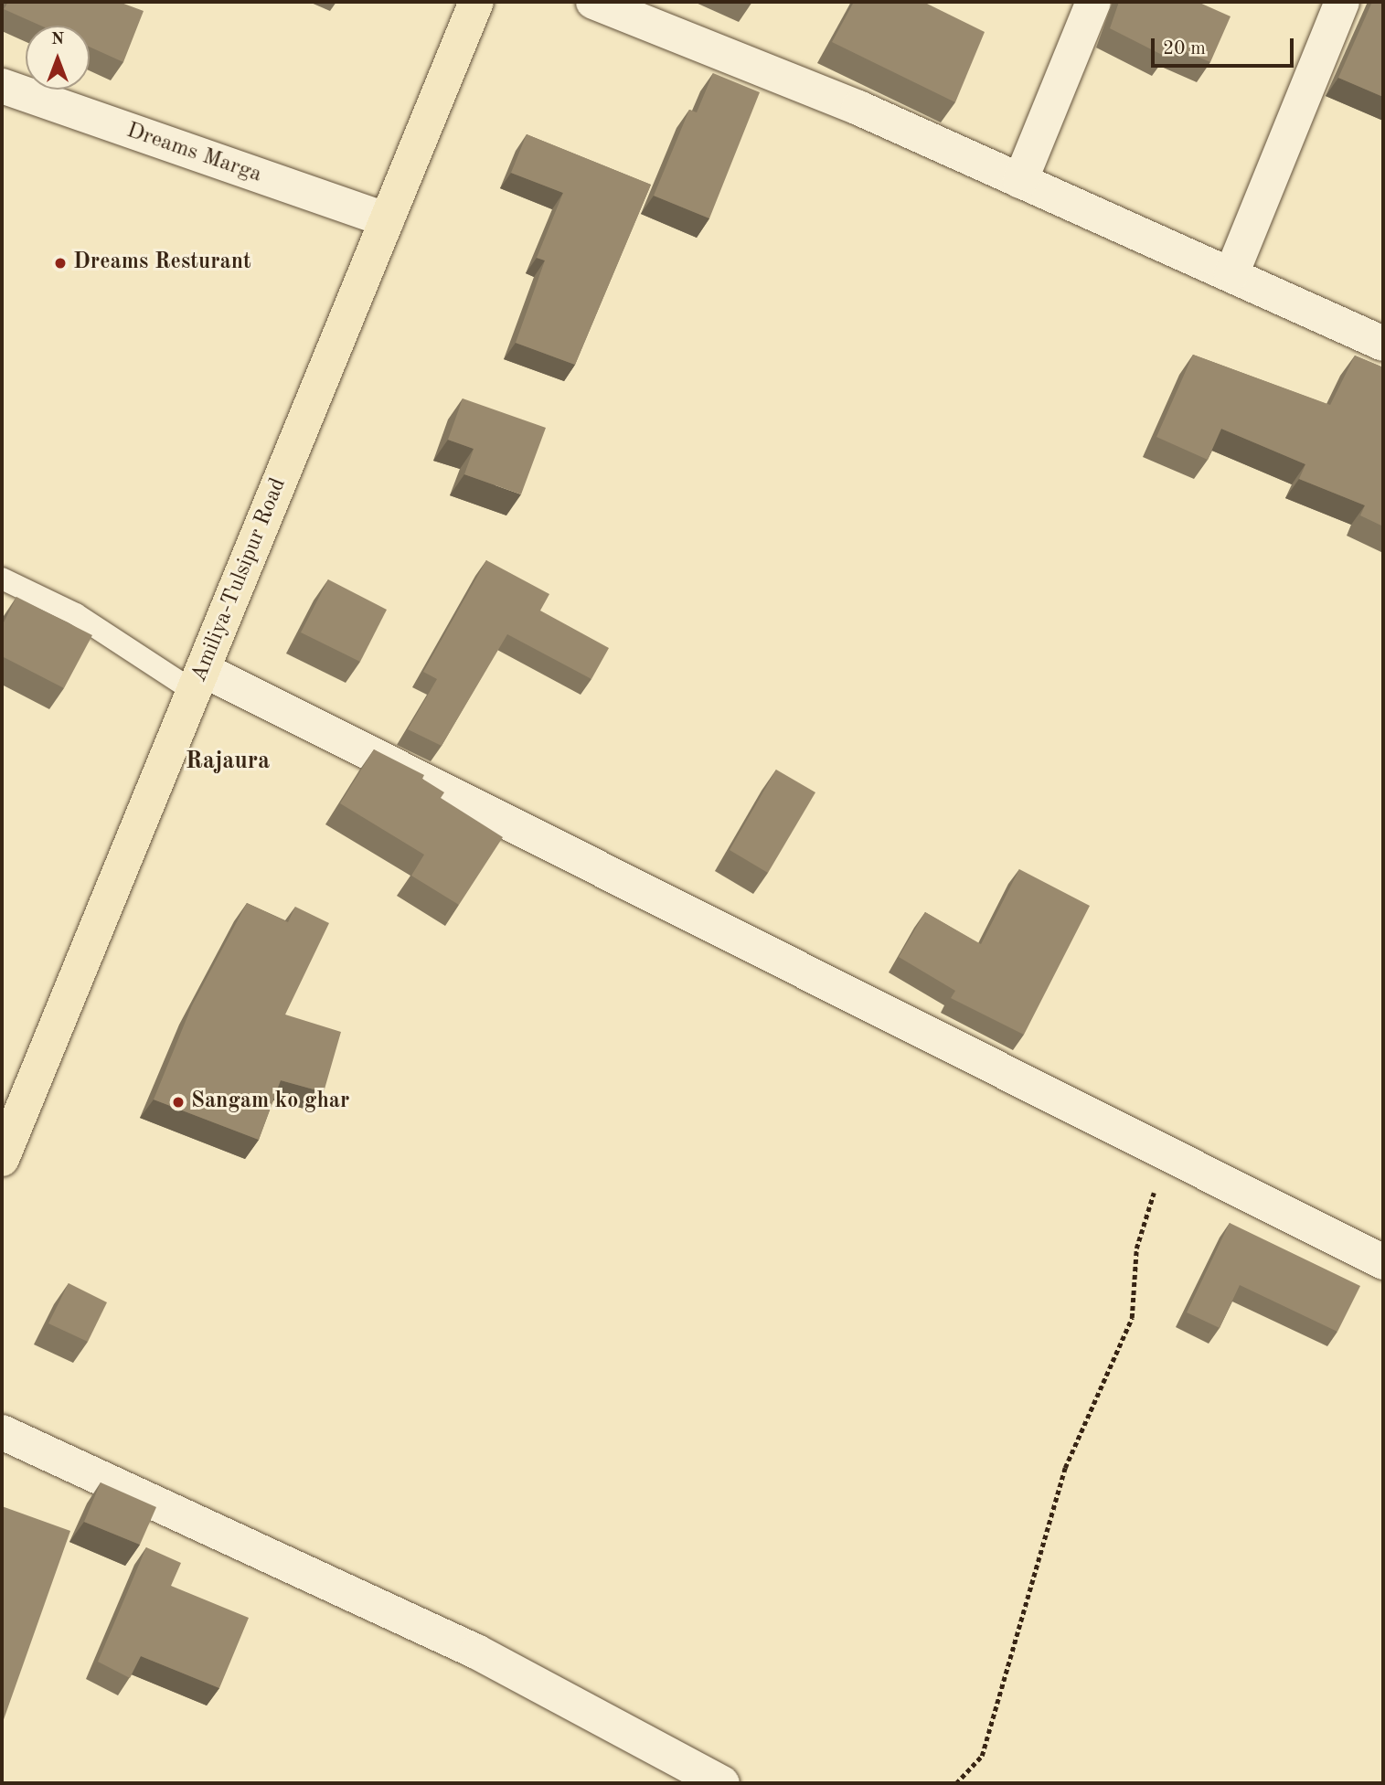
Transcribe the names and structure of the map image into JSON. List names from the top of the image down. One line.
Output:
{"streets":{"main road":["Amiliya-Tulsipur Road"],"street":["Dreams Marga"]},"crossings":[["Dreams Marga","Amiliya-Tulsipur Road"]],"districts":["Rajaura"],"places":["Dreams Resturant","Sangam ko ghar"],"scale_bar":"20 m","north":"top"}
